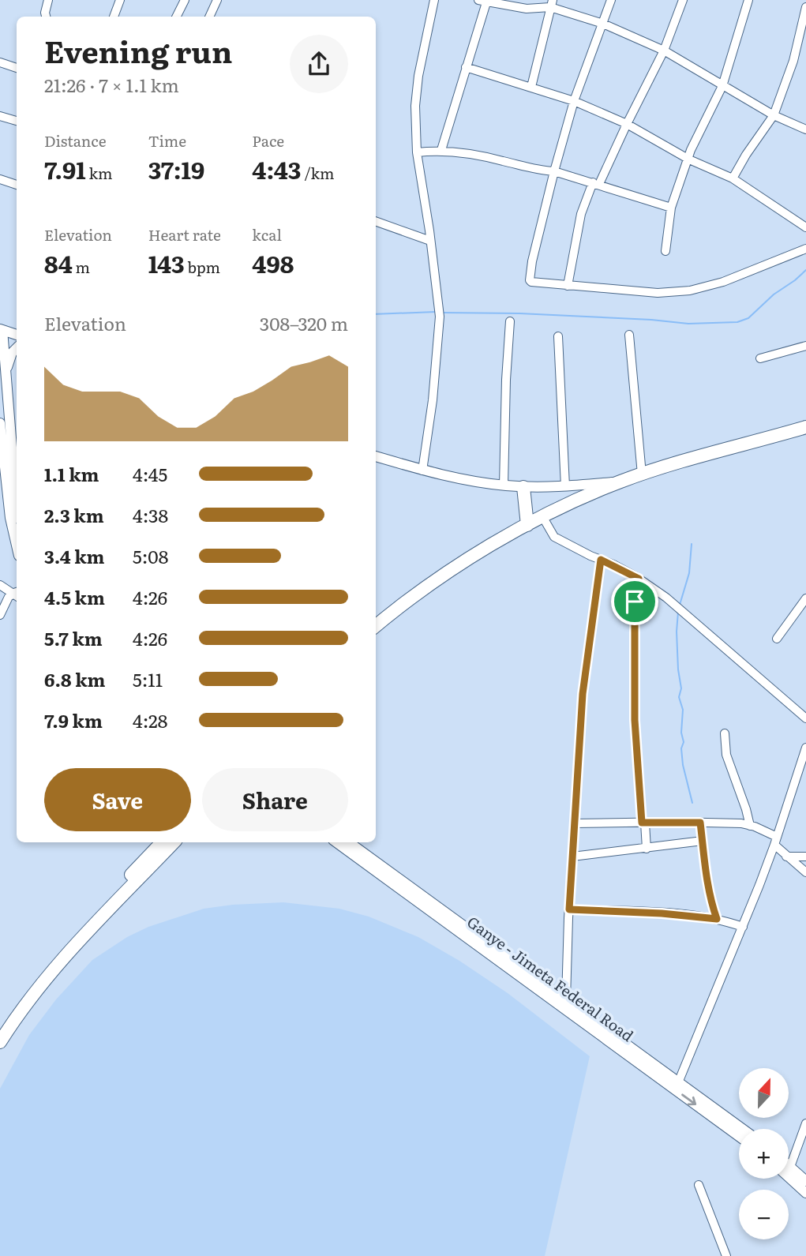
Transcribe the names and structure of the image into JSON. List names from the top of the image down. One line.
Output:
{"streets":{"main road":["Ganye - Jimeta Federal Road"]},"north":"top","page":{"heading":["Evening run","21:26 · 7 × 1.1 km"],"stats":[["Distance","7.91 km"],["Time","37:19"],["Pace","4:43 /km"],["Elevation","84 m"],["Heart rate","143 bpm"],["kcal","498"]],"chart":["Elevation","308–320 m"],"list":[{"name":"1.1 km","note":"4:45"},{"name":"2.3 km","note":"4:38"},{"name":"3.4 km","note":"5:08"},{"name":"4.5 km","note":"4:26"},{"name":"5.7 km","note":"4:26"},{"name":"6.8 km","note":"5:11"},{"name":"7.9 km","note":"4:28"}],"buttons":["Save","Share"],"map_buttons":["+","−"]}}
